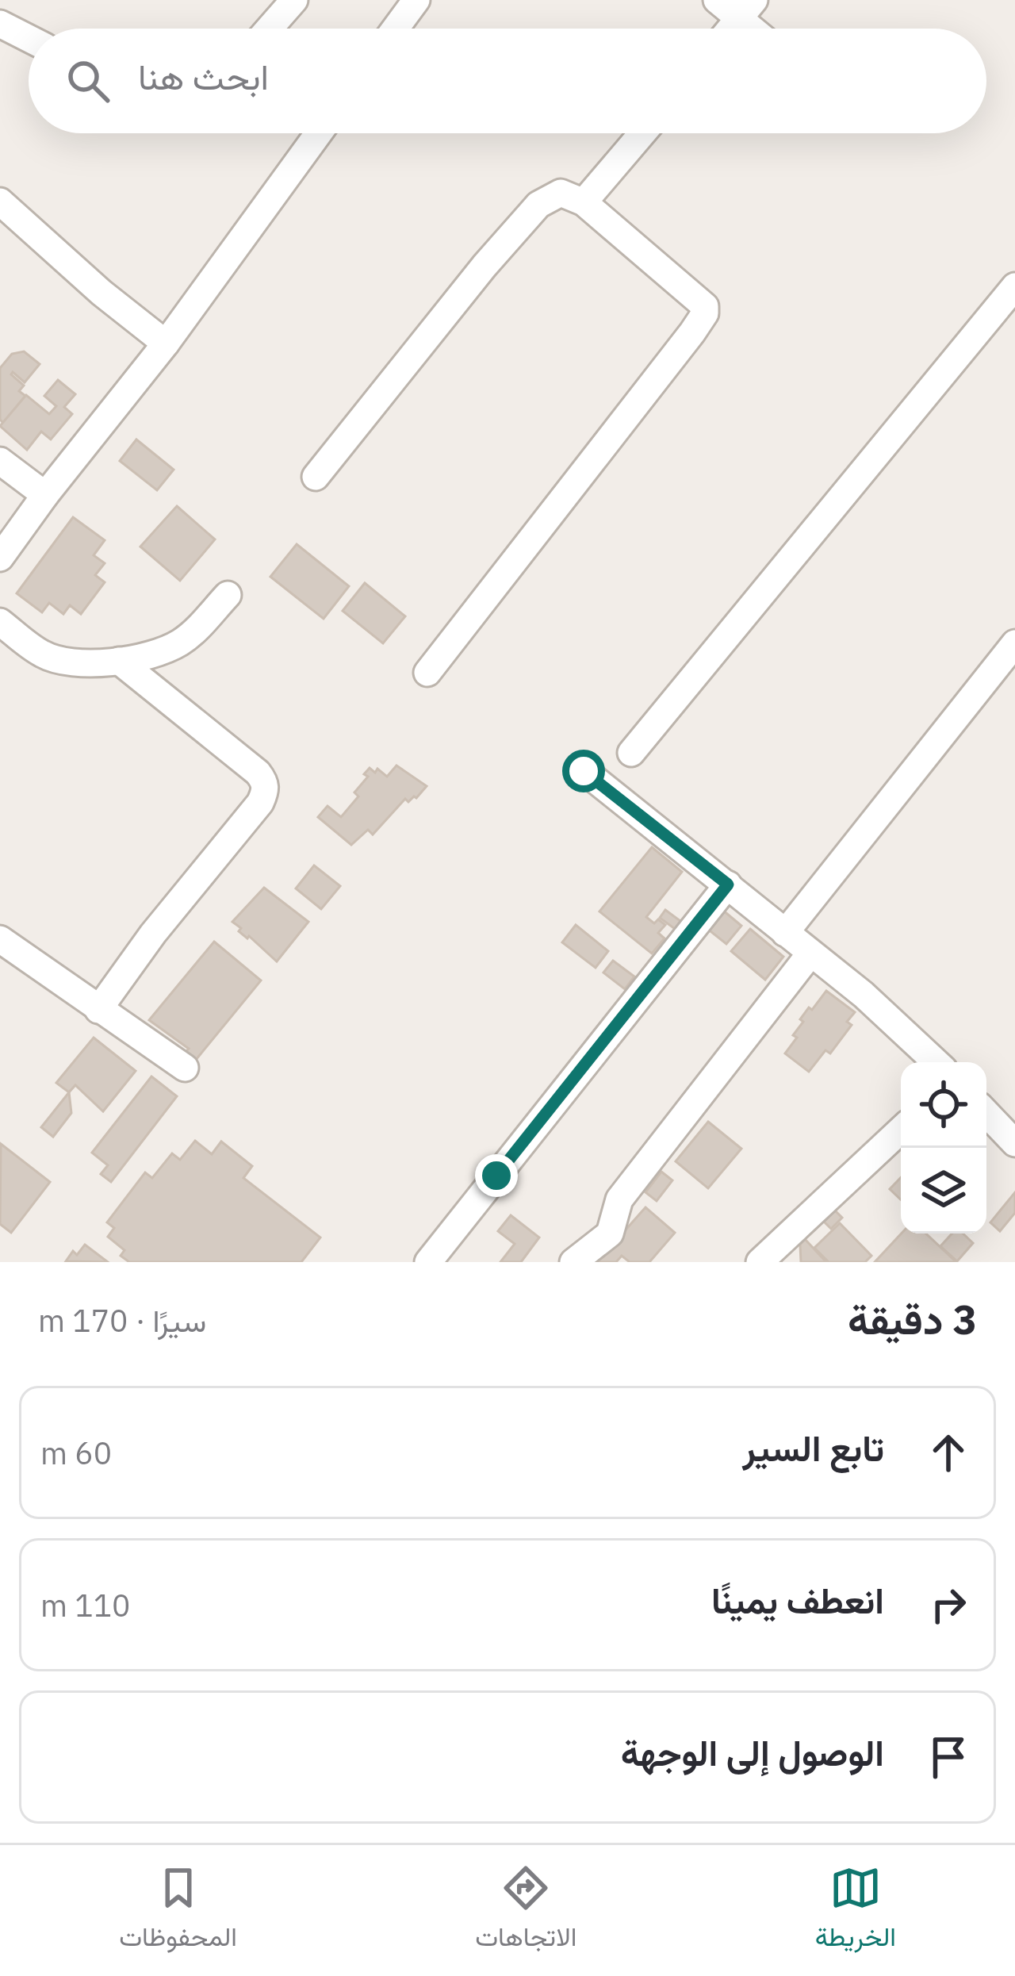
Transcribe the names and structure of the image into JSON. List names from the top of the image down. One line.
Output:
{"page":{"search":"ابحث هنا","heading":["3 دقيقة","سيرًا · 170 m"],"list":[["تابع السير","60 m"],["انعطف يمينًا","110 m"],"الوصول إلى الوجهة"],"nav":["الخريطة","الاتجاهات","المحفوظات"]}}
